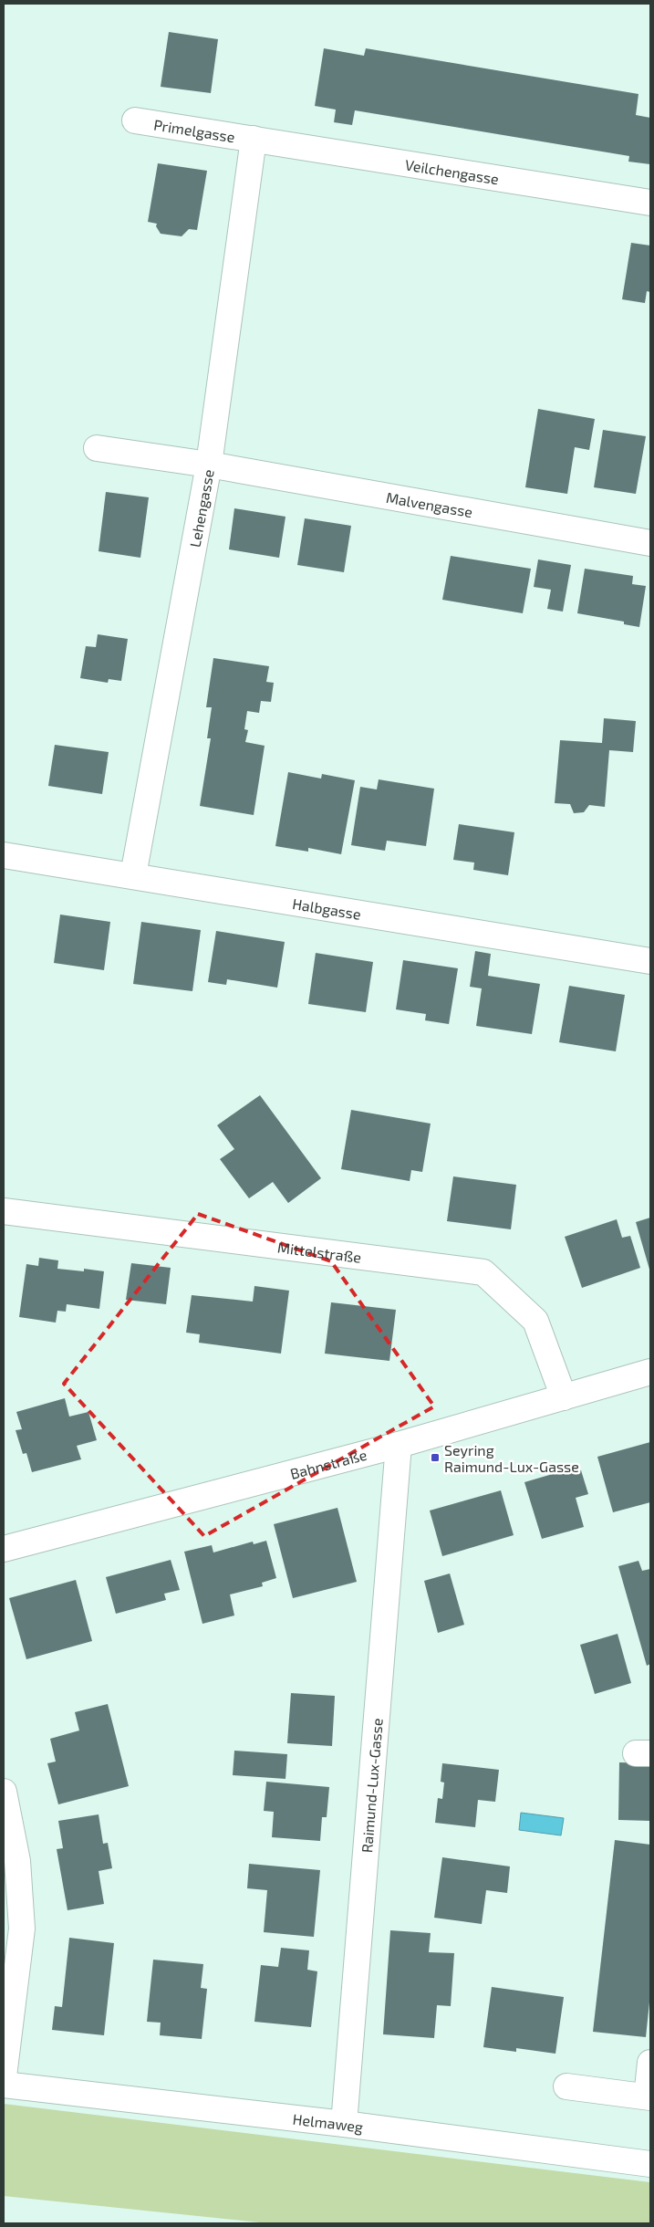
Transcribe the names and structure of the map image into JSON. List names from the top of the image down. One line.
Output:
{"streets":{"street":["Primelgasse","Veilchengasse","Malvengasse","Lehengasse","Halbgasse","Mittelstraße","Bahnstraße","Raimund-Lux-Gasse","Helmaweg"]},"crossings":[["Primelgasse","Veilchengasse"],["Primelgasse","Lehengasse"],["Veilchengasse","Lehengasse"],["Malvengasse","Lehengasse"],["Lehengasse","Halbgasse"],["Mittelstraße","Bahnstraße"],["Bahnstraße","Raimund-Lux-Gasse"],["Raimund-Lux-Gasse","Helmaweg"]],"places":{"transit":["Seyring Raimund-Lux-Gasse"]}}
